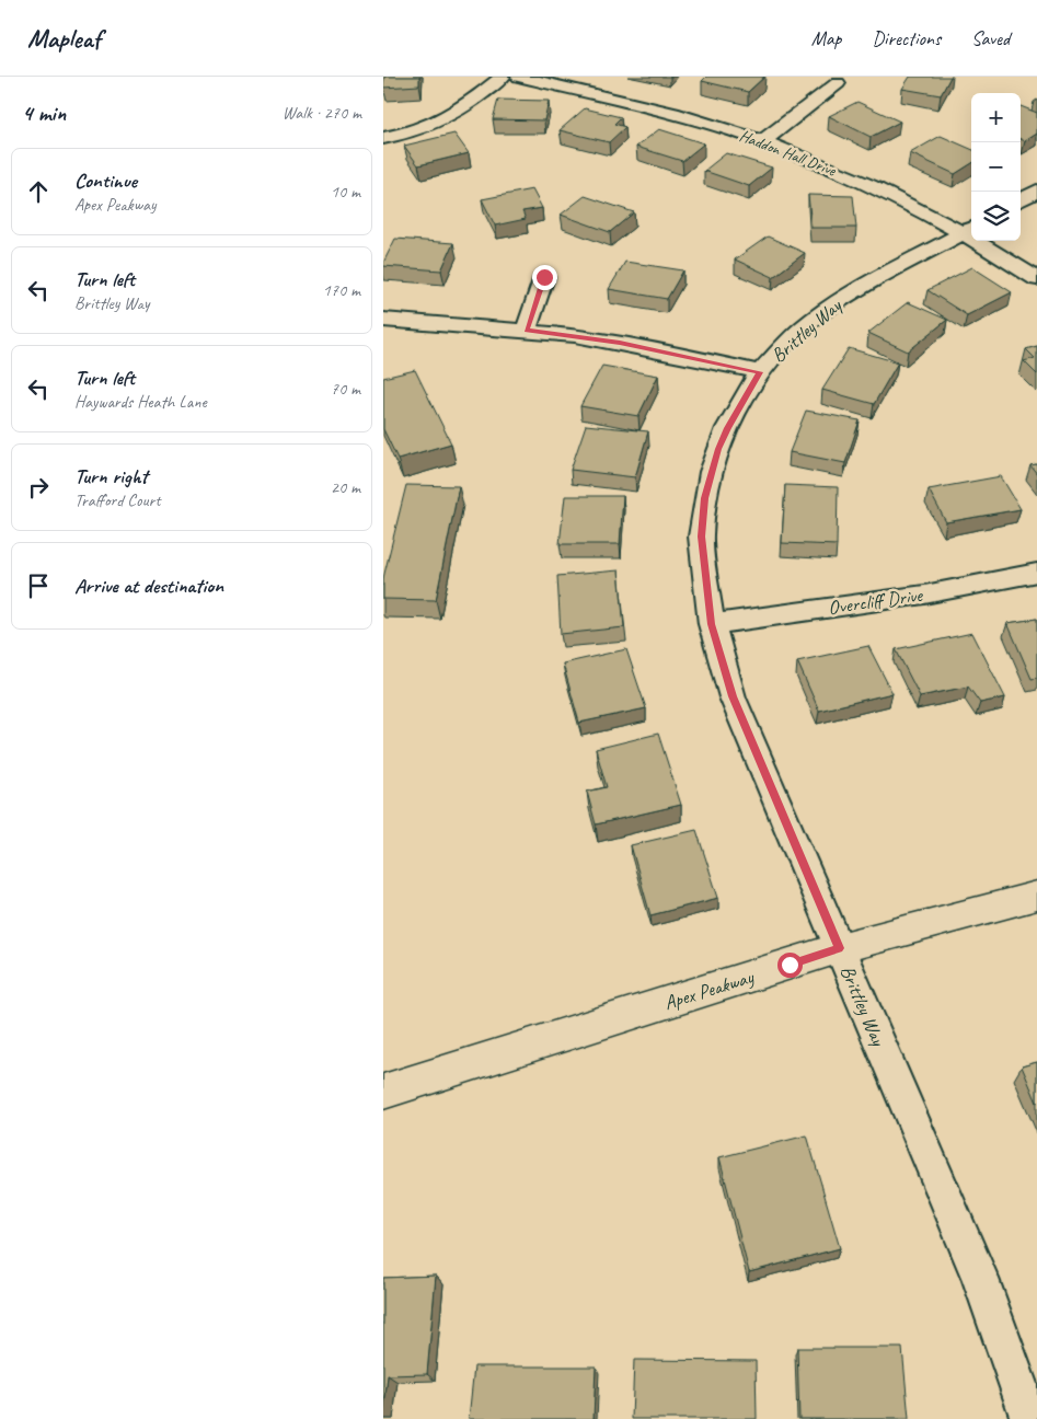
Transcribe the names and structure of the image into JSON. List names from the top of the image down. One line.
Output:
{"streets":{"main road":["Apex Peakway"],"street":["Haddon Hall Drive","Brittley Way","Overcliff Drive"]},"crossings":[["Haddon Hall Drive","Brittley Way"],["Brittley Way","Overcliff Drive"],["Brittley Way","Apex Peakway"]],"page":{"header":"Mapleaf","nav":["Map","Directions","Saved"],"heading":["4 min","Walk · 270 m"],"map_buttons":["+","−"],"list":[["Continue","Apex Peakway","10 m"],["Turn left","Brittley Way","170 m"],["Turn left","Haywards Heath Lane","70 m"],["Turn right","Trafford Court","20 m"],"Arrive at destination"]}}
